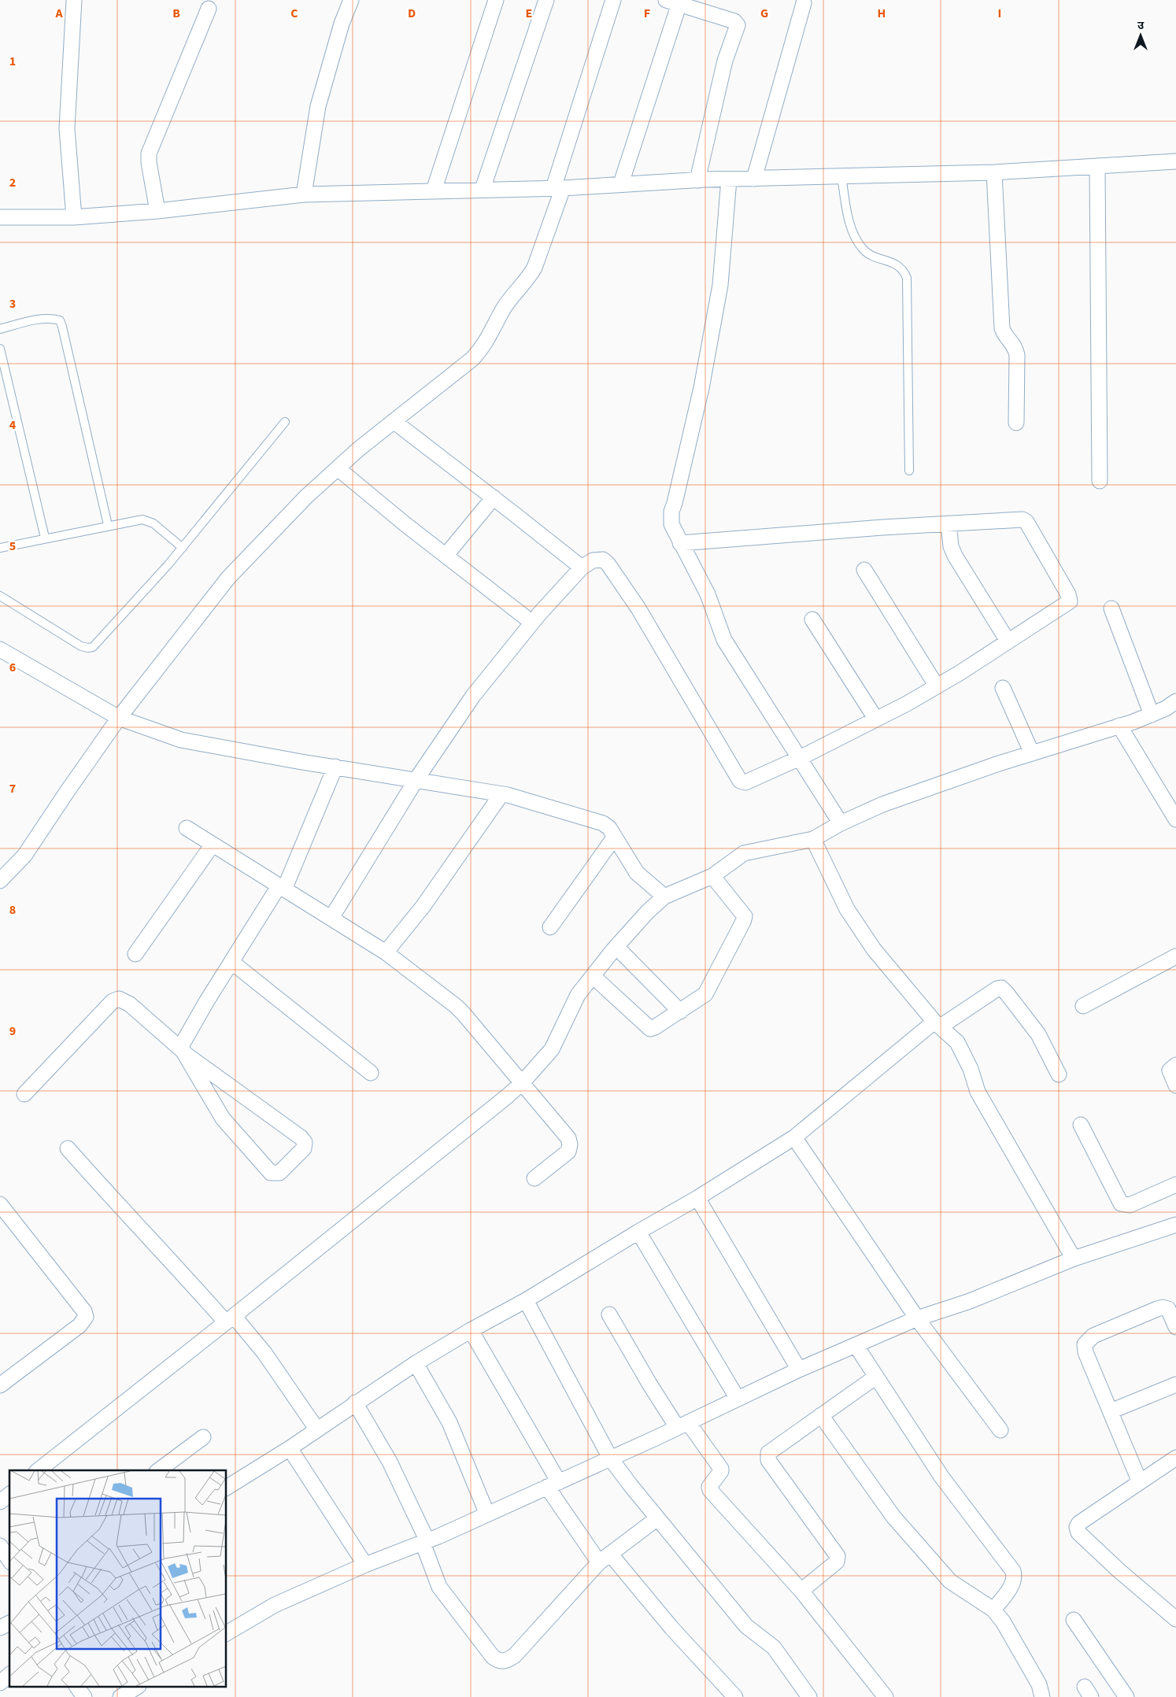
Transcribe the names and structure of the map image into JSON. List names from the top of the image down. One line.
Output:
{"north":"top","grid":{"columns":["A","B","C","D","E","F","G","H","I"],"rows":["1","2","3","4","5","6","7","8","9"]}}
